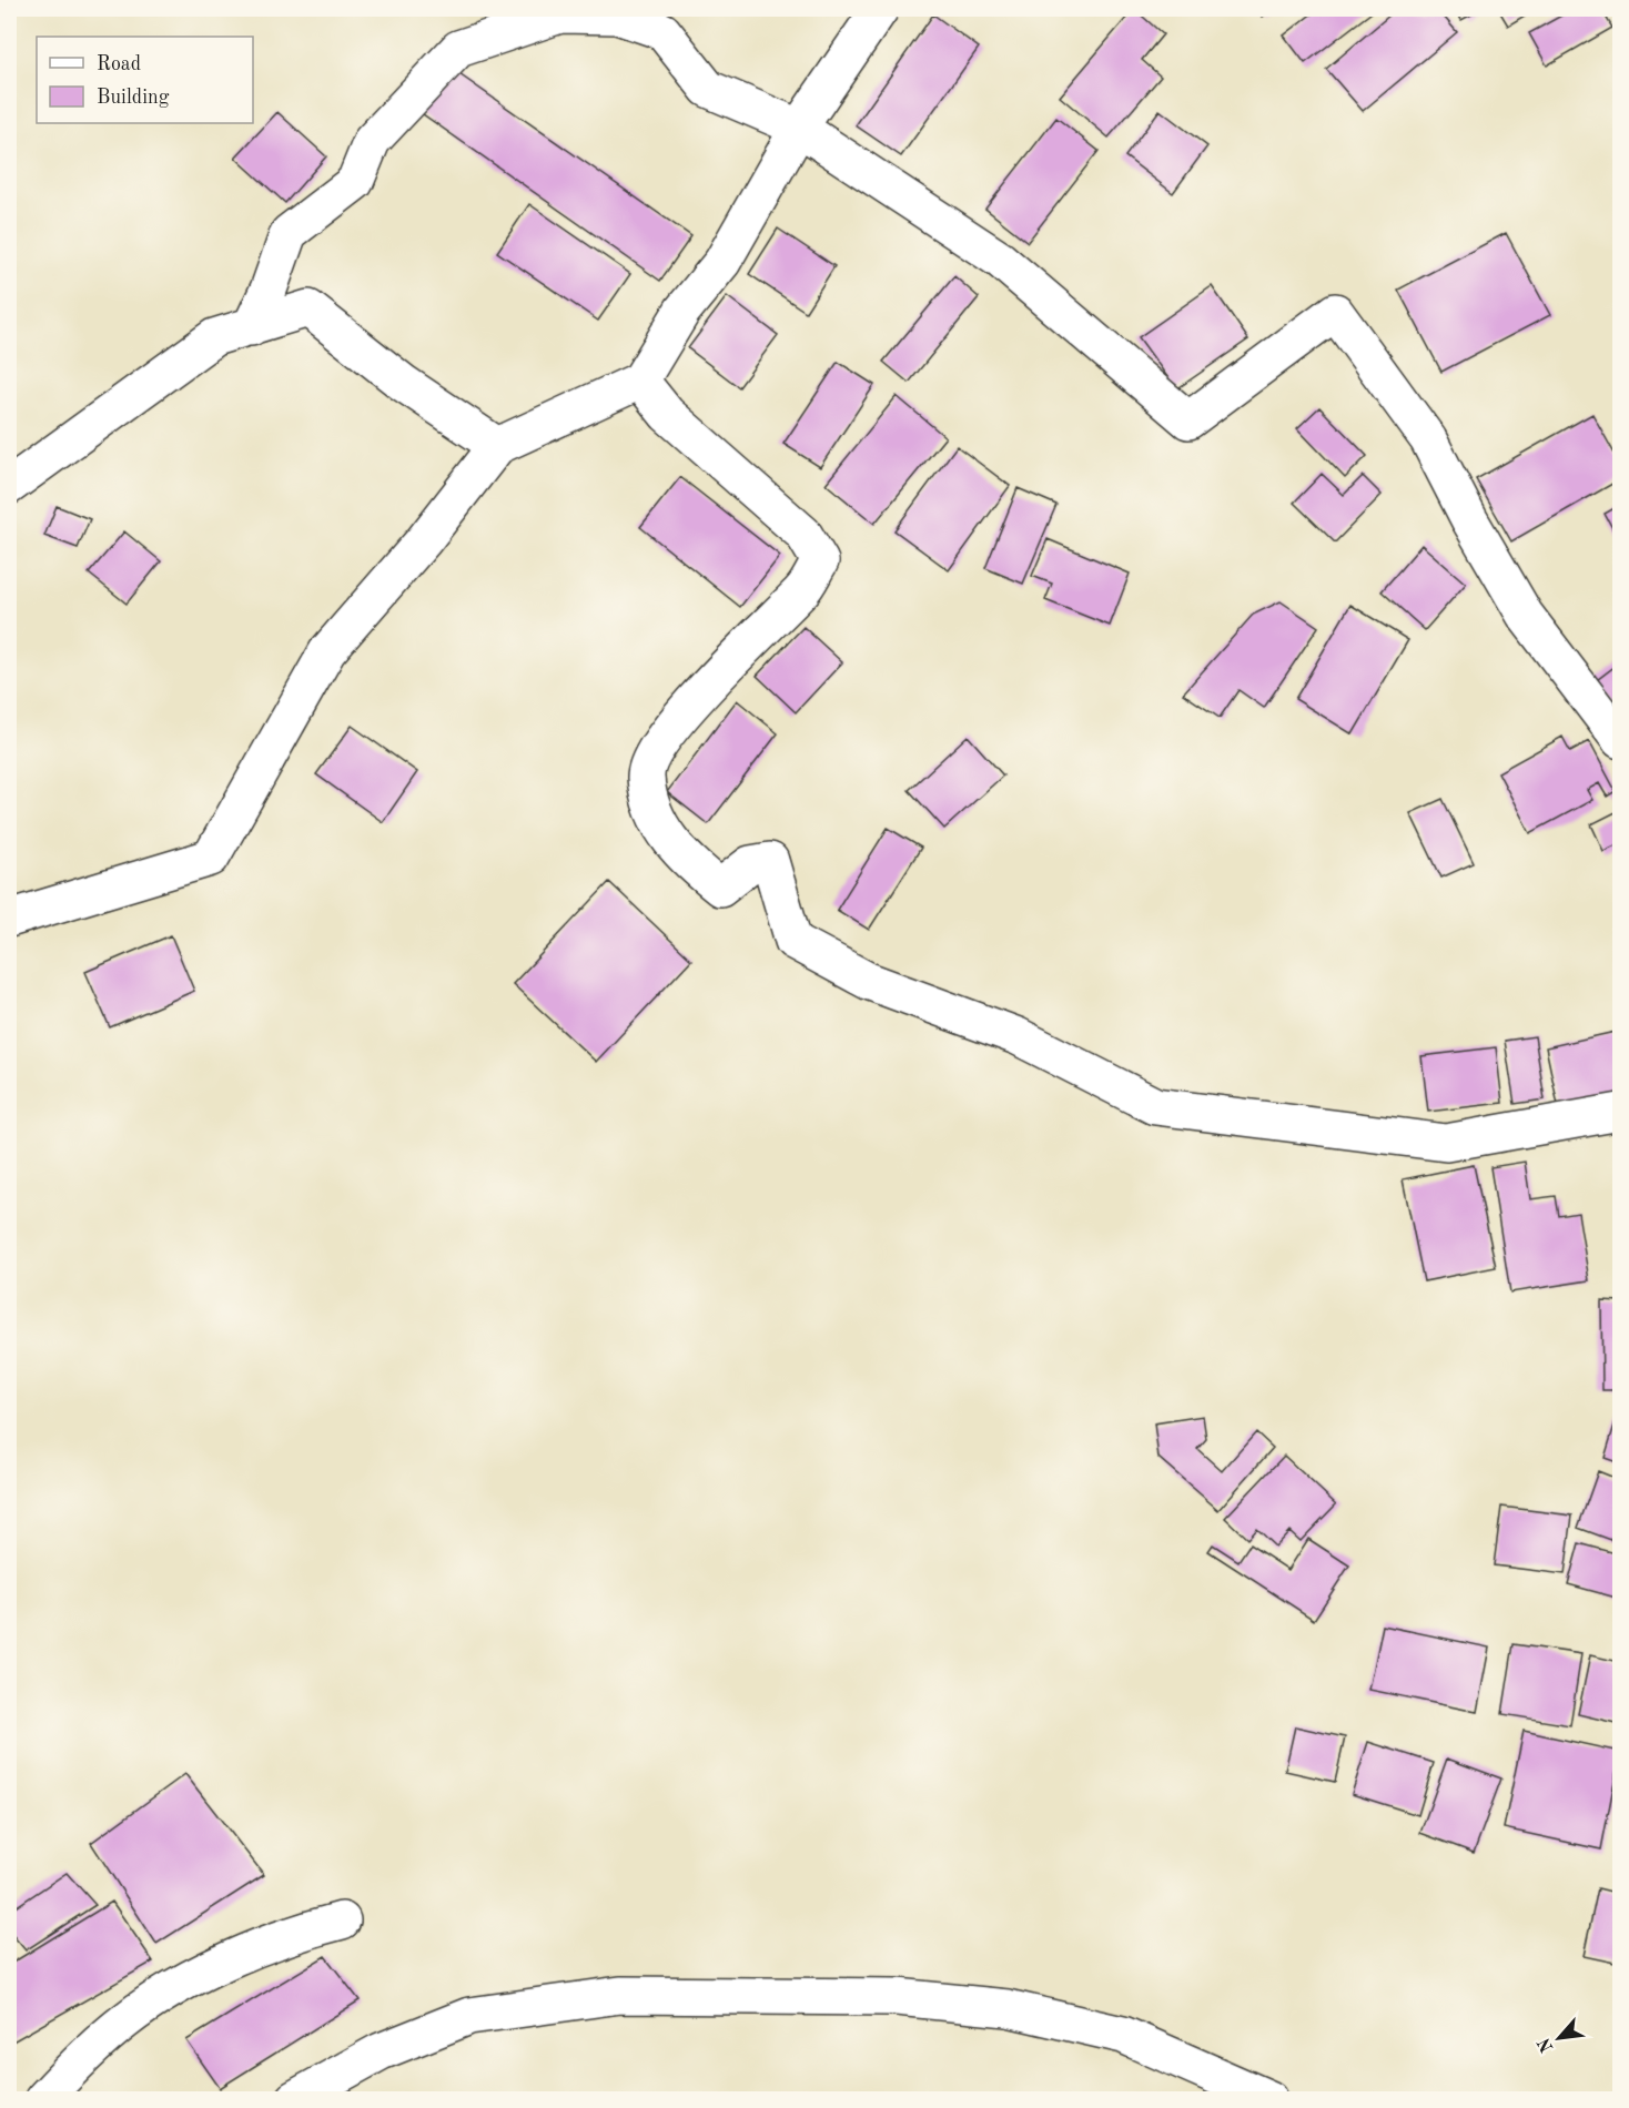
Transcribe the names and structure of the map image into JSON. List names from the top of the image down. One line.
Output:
{"legend":["Road","Building"],"north":"bottom left"}
